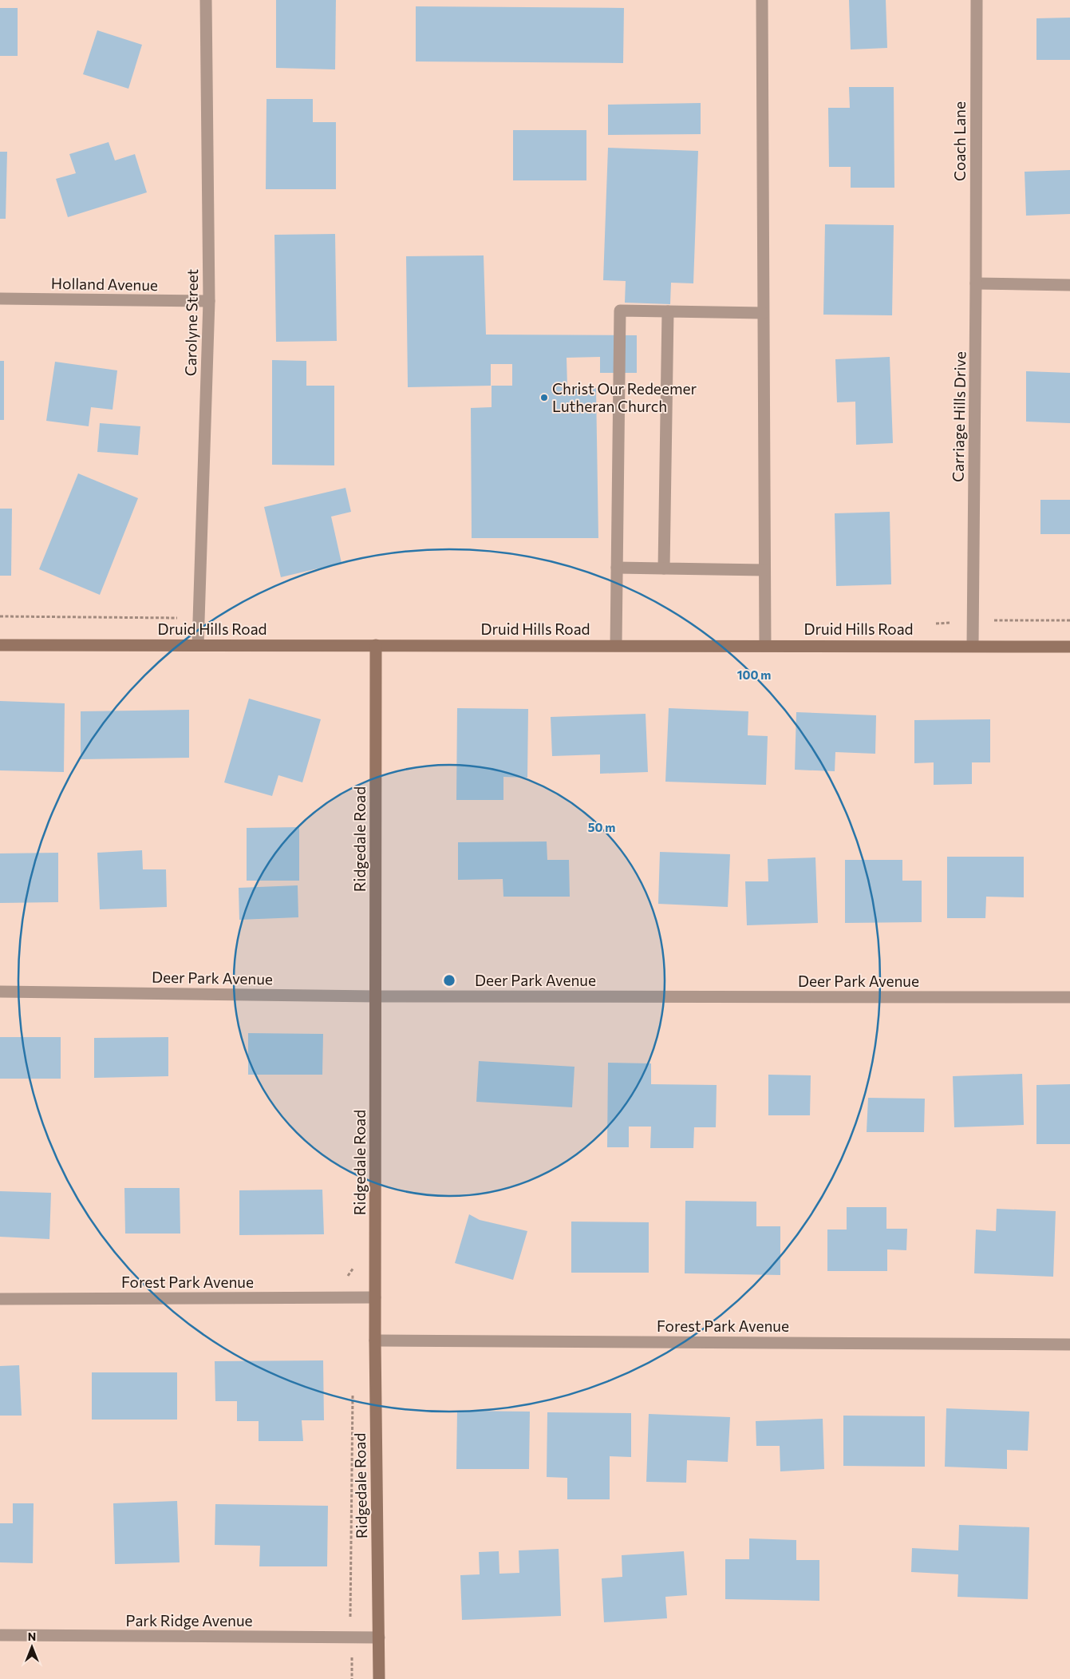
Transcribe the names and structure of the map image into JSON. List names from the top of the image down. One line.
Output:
{"streets":{"street":["Coach Lane","Holland Avenue","Carolyne Street","Carriage Hills Drive","Druid Hills Road","Ridgedale Road","Deer Park Avenue","Forest Park Avenue","Park Ridge Avenue"]},"crossings":[["Coach Lane","Carriage Hills Drive"],["Holland Avenue","Carolyne Street"],["Carolyne Street","Druid Hills Road"],["Carriage Hills Drive","Druid Hills Road"],["Druid Hills Road","Ridgedale Road"],["Ridgedale Road","Deer Park Avenue"],["Ridgedale Road","Forest Park Avenue"],["Ridgedale Road","Park Ridge Avenue"]],"places":["Christ Our Redeemer Lutheran Church"],"north":"top","rings":["100 m","50 m"]}
